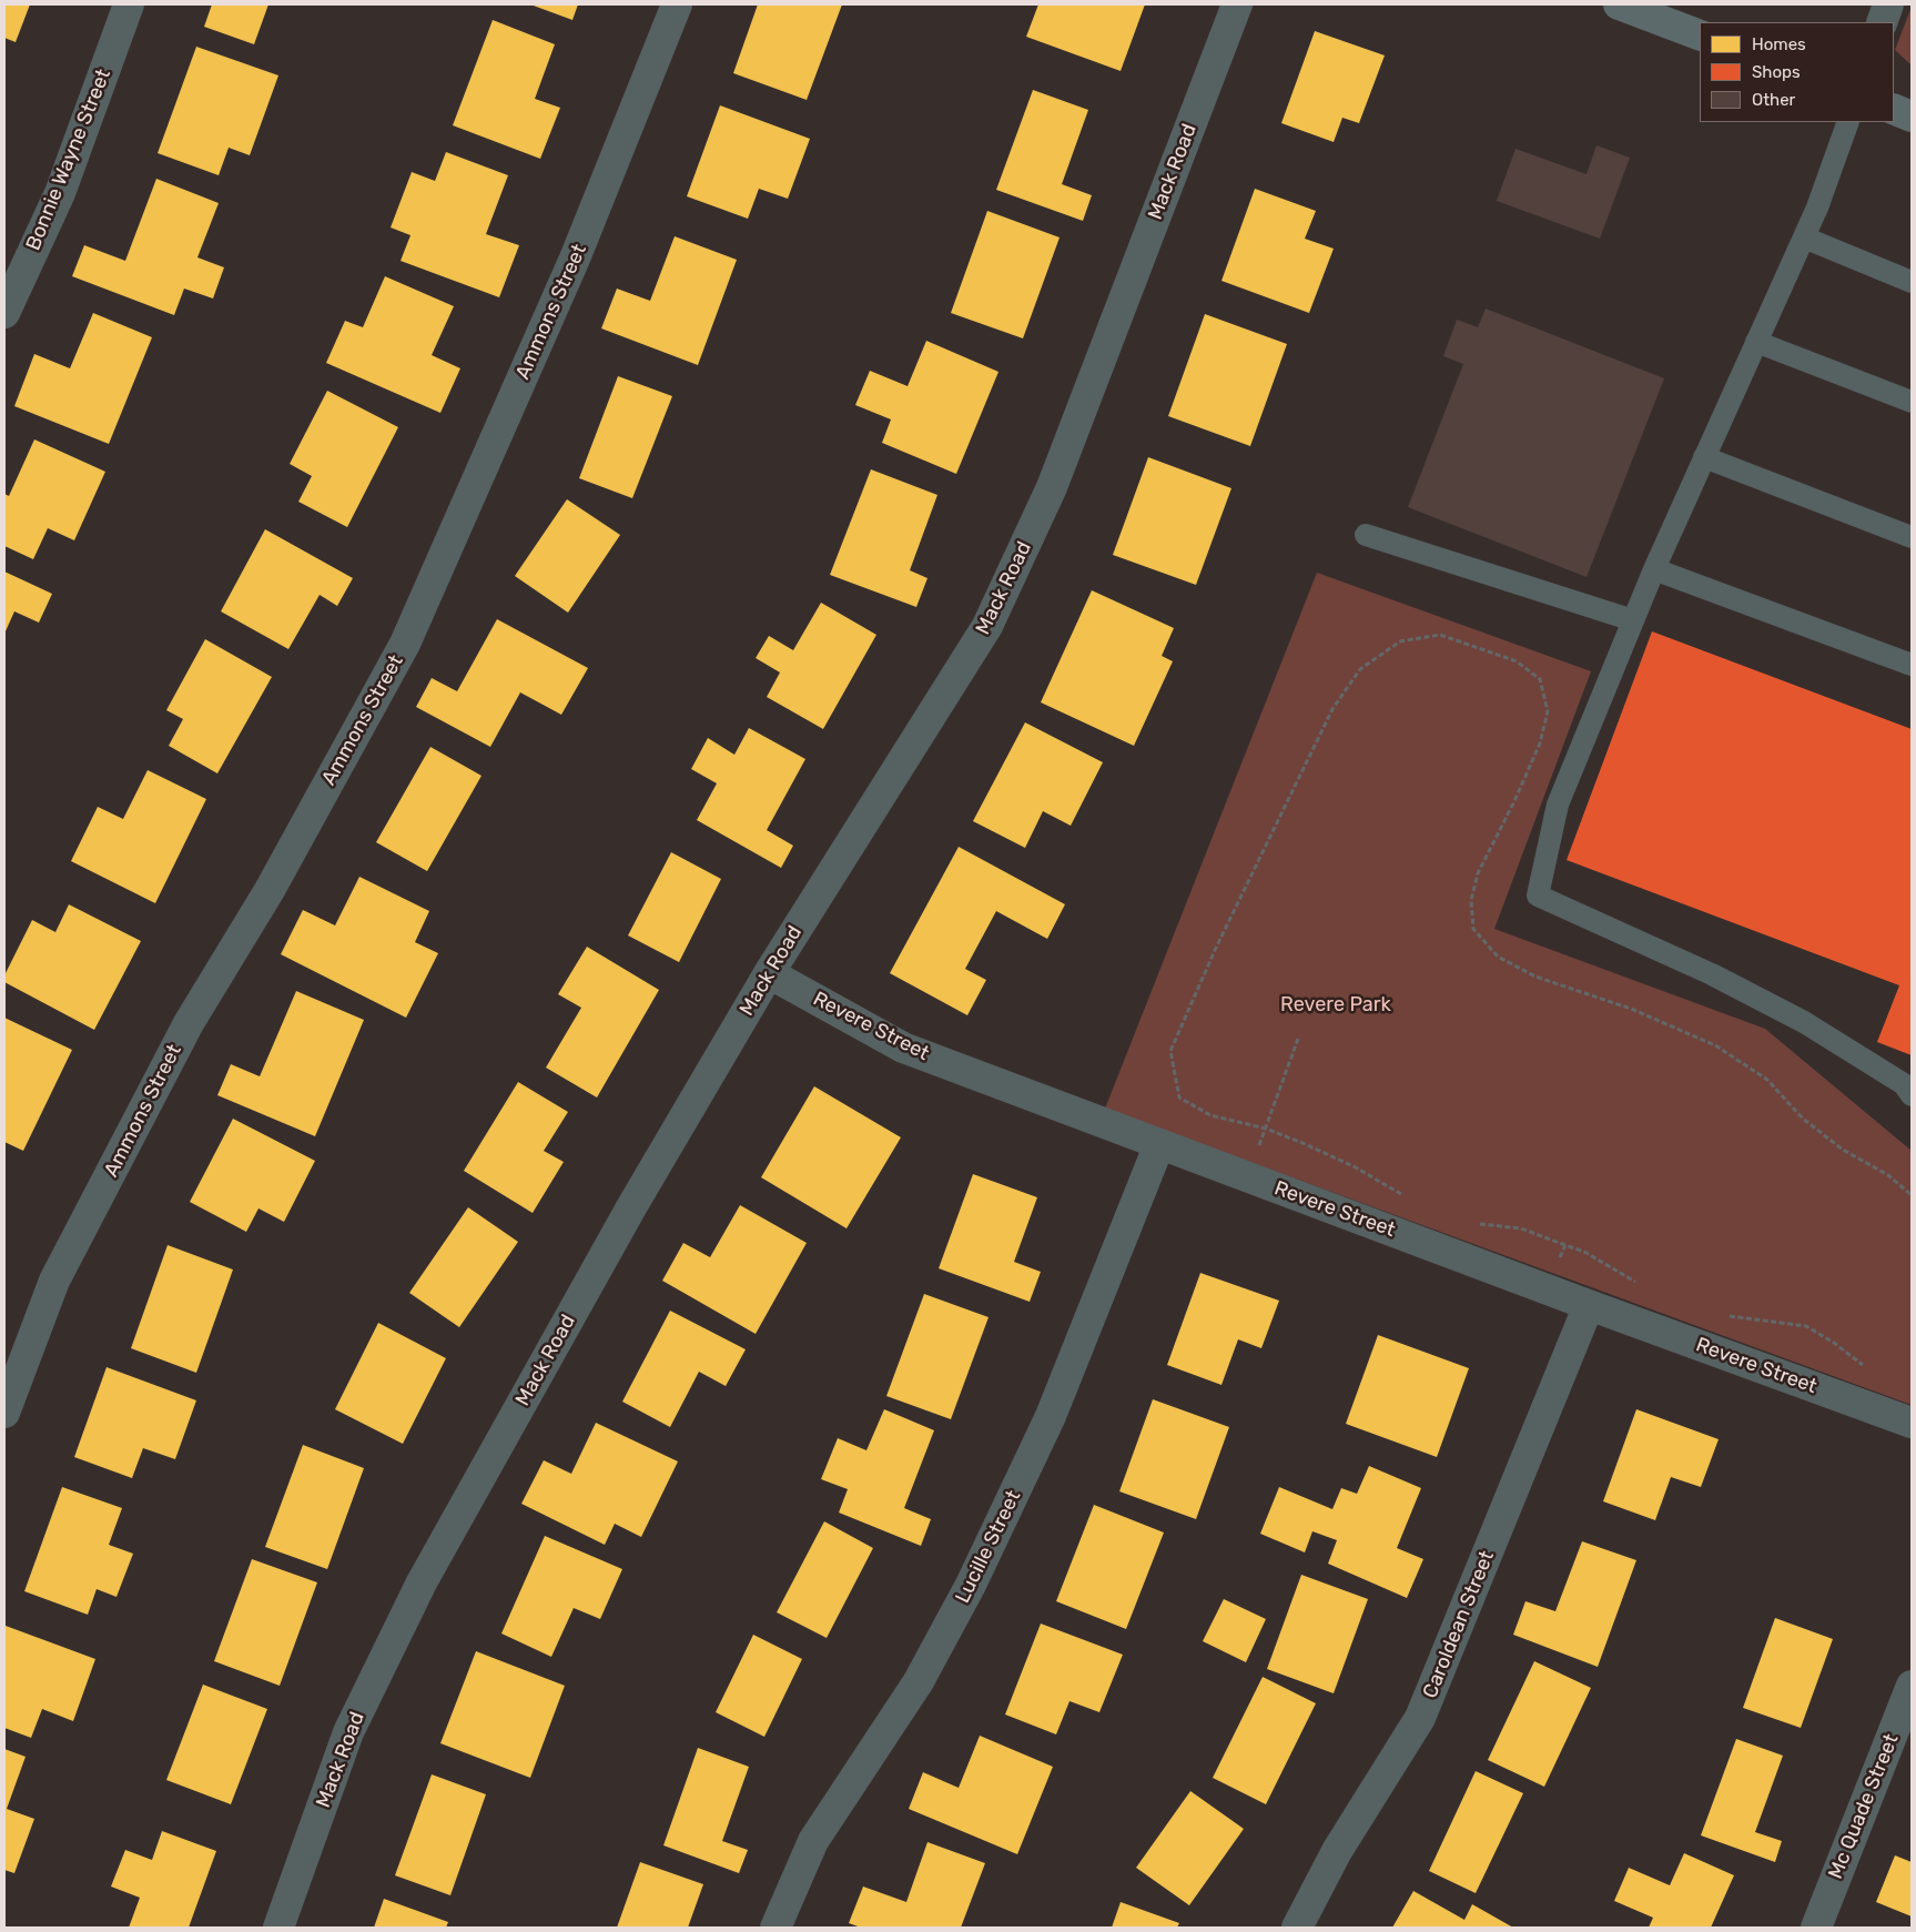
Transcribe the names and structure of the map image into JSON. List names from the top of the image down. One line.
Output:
{"streets":{"street":["Bonnie Wayne Street","Mack Road","Ammons Street","Revere Street","Lucille Street","Caroldean Street","Mc Quade Street"]},"crossings":[["Mack Road","Revere Street"],["Revere Street","Lucille Street"],["Revere Street","Caroldean Street"]],"parks":["Revere Park"],"legend":["Homes","Shops","Other"]}
